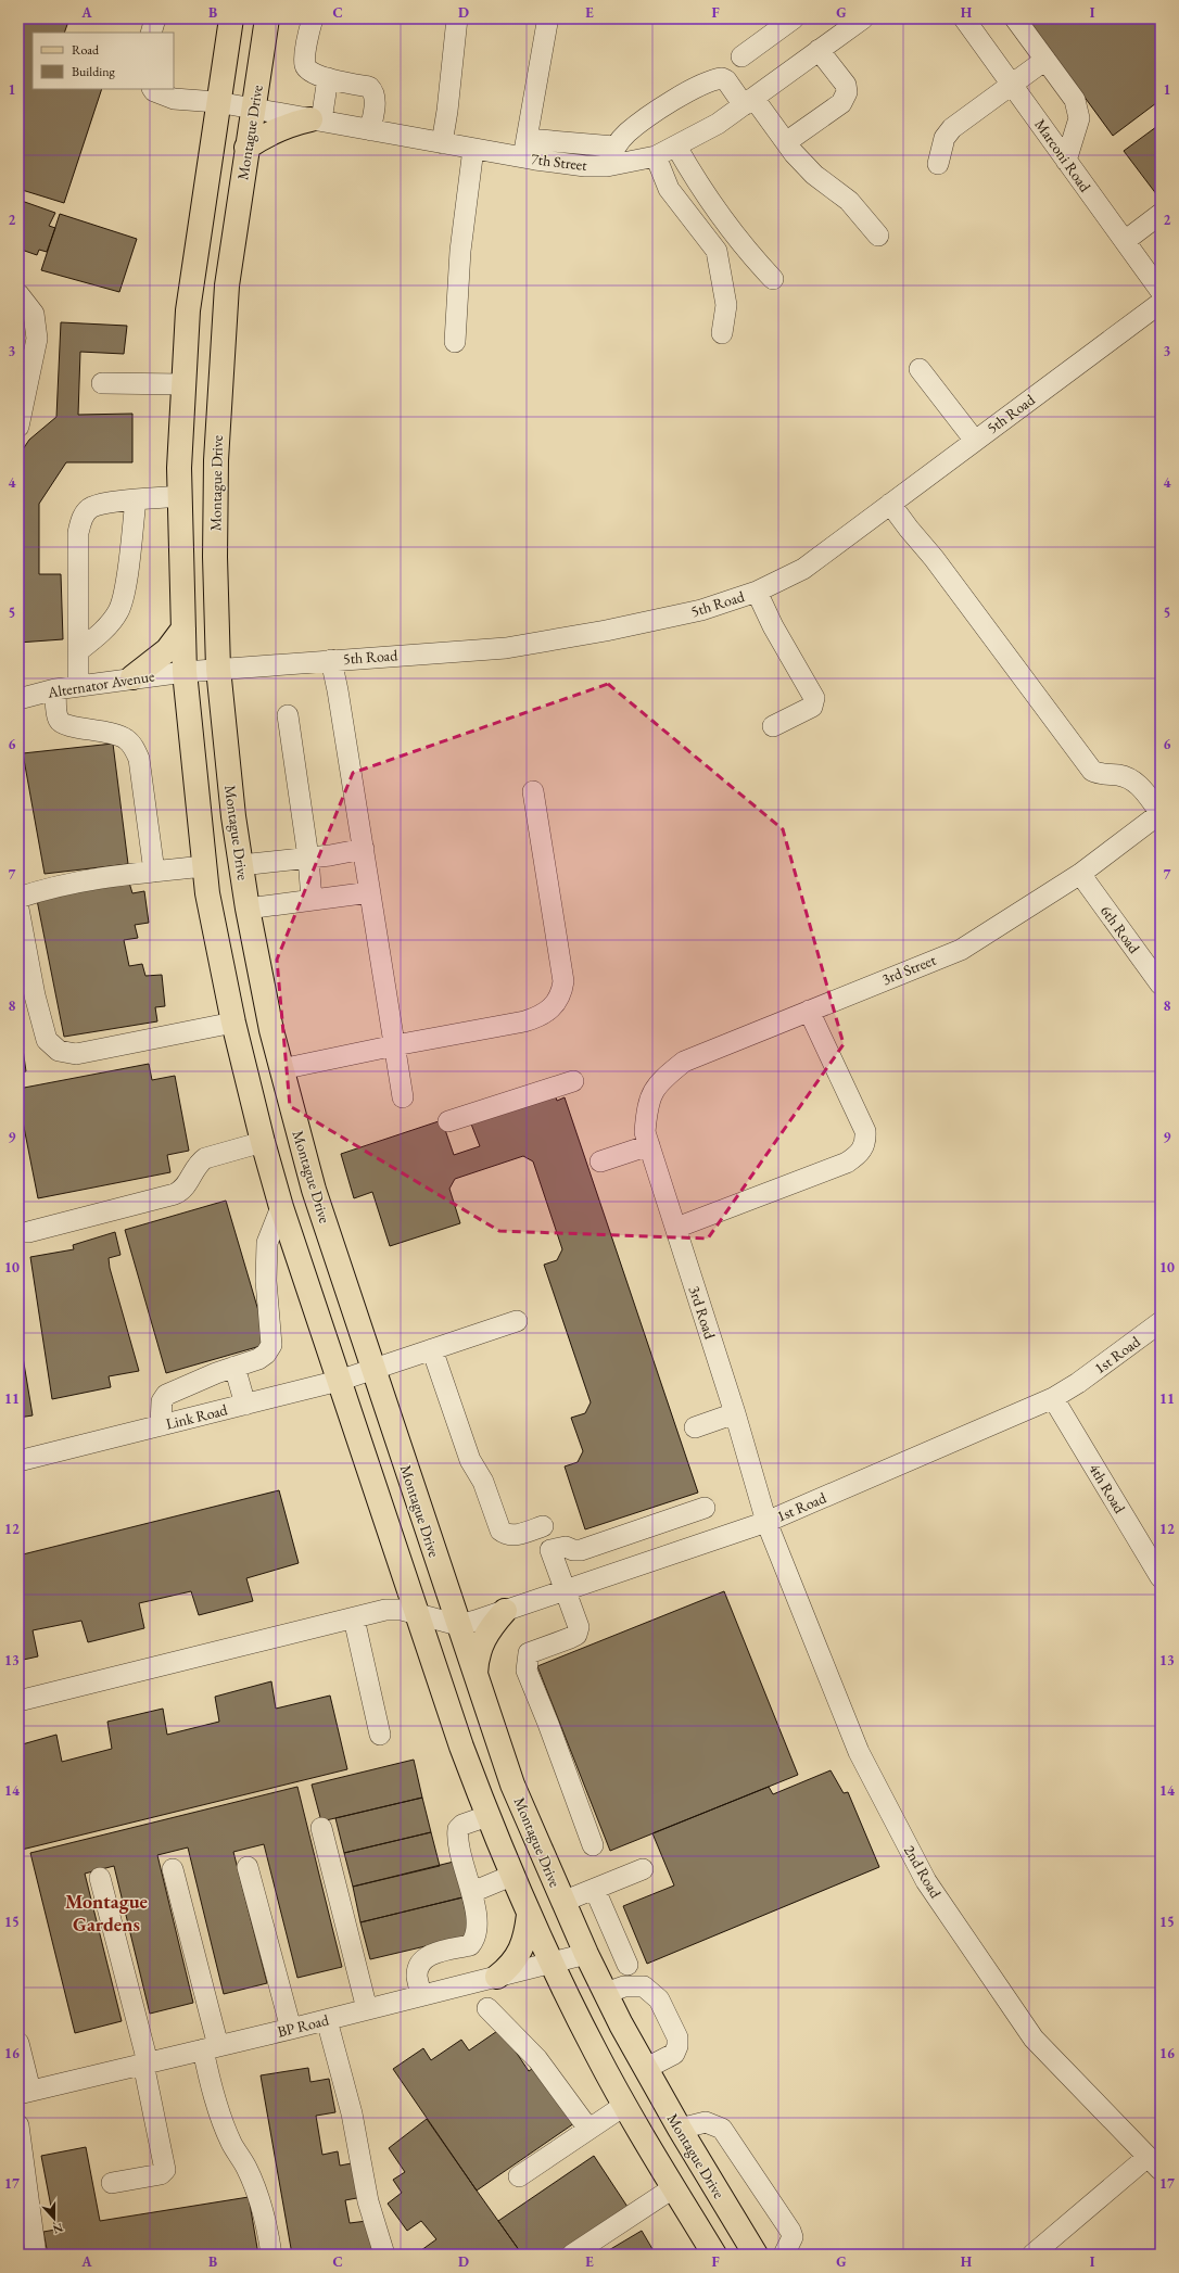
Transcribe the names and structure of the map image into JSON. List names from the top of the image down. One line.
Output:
{"streets":{"main road":["Montague Drive"],"street":["Marconi Road","7th Street","5th Road","Alternator Avenue","6th Road","3rd Street","3rd Road","1st Road","Link Road","4th Road","2nd Road","BP Road"]},"crossings":[["Montague Drive","7th Street"],["Montague Drive","5th Road"],["Montague Drive","1st Road"],["Montague Drive","Link Road"],["Montague Drive","BP Road"],["5th Road","Alternator Avenue"],["6th Road","3rd Street"],["3rd Street","3rd Road"],["3rd Road","1st Road"],["3rd Road","2nd Road"],["1st Road","4th Road"],["1st Road","2nd Road"]],"districts":["Montague Gardens"],"legend":["Road","Building"],"north":"bottom","grid":{"columns":["A","B","C","D","E","F","G","H","I"],"rows":["1","2","3","4","5","6","7","8","9","10","11","12","13","14","15","16","17"]}}
